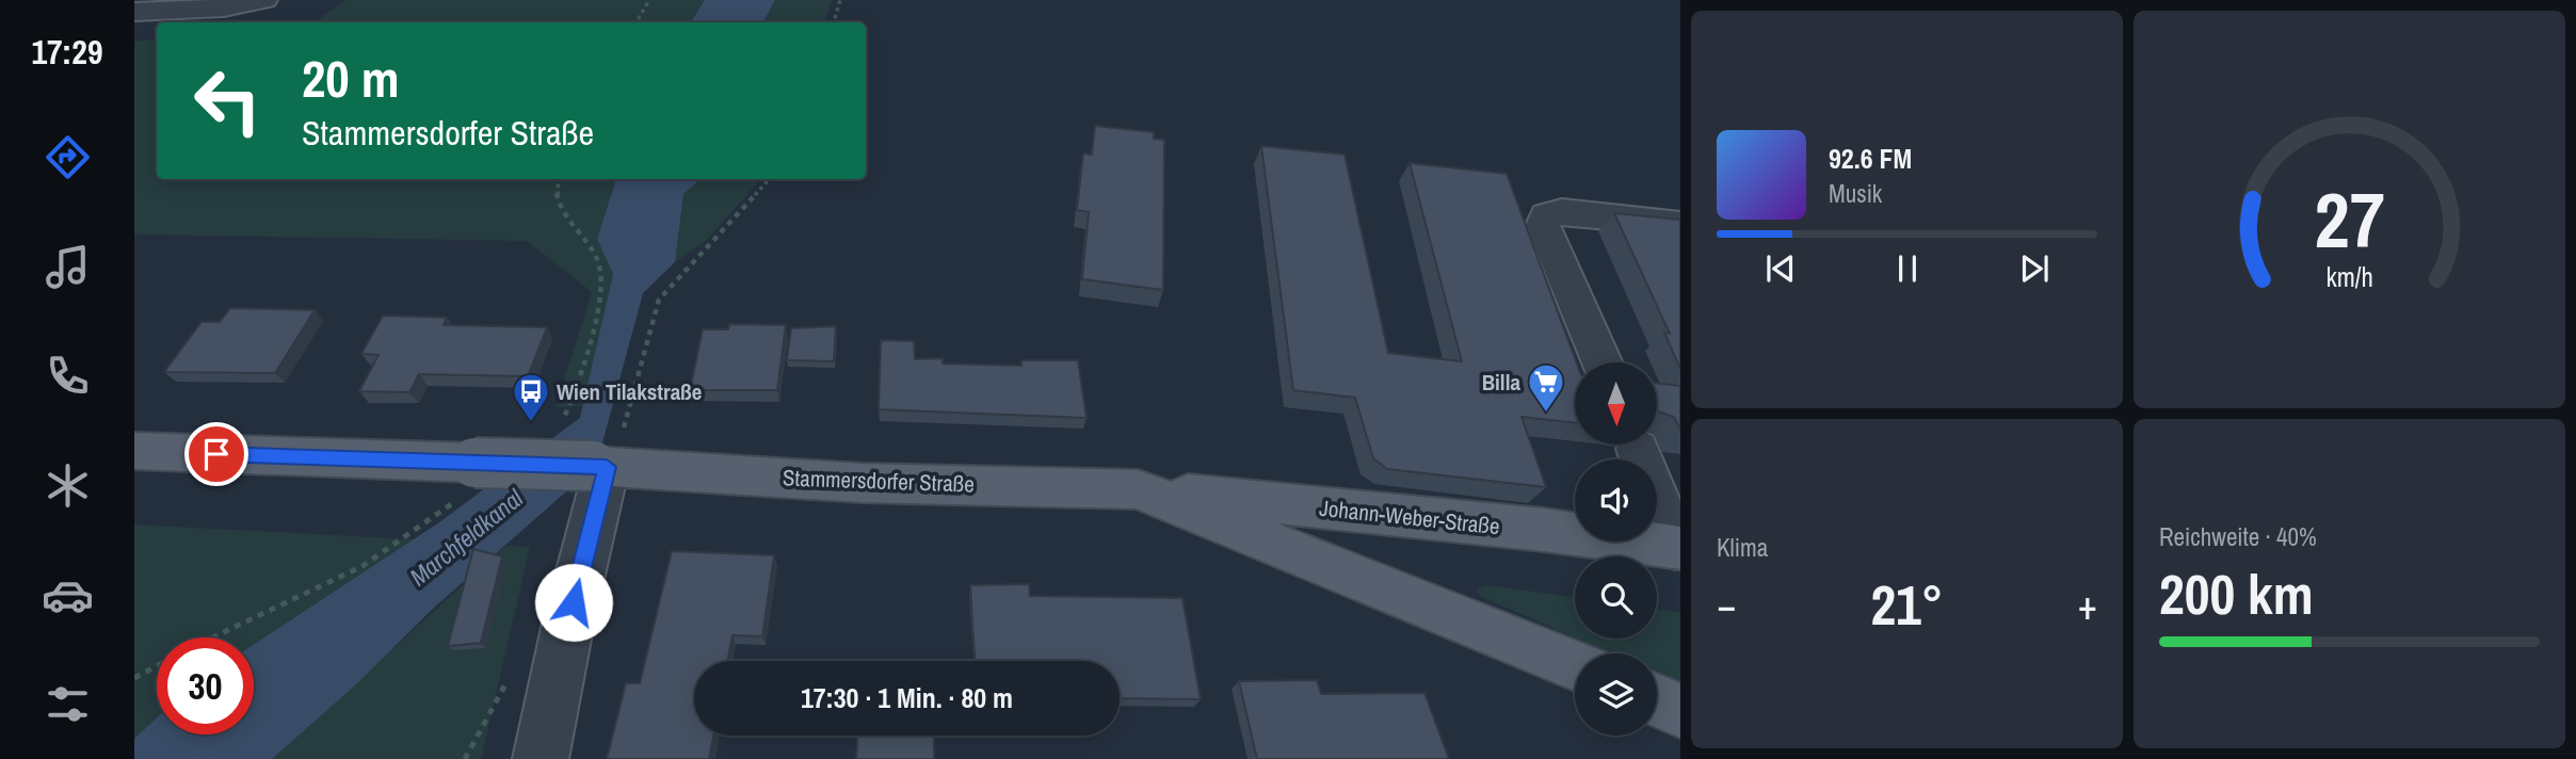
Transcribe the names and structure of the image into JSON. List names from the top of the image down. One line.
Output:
{"streets":{"main road":["Stammersdorfer Straße","Johann-Weber-Straße"]},"crossings":[["Stammersdorfer Straße","Johann-Weber-Straße"]],"water":["Marchfeldkanal"],"places":{"supermarket":["Billa"],"bus stop":["Wien Tilakstraße"]},"north":"bottom","page":{"tabs":"17:29","turn":["20 m","Stammersdorfer Straße"],"song":["92.6 FM","Musik"],"tile":["Klima",["Reichweite · 40%","200 km"]],"heat":["−","21°","+"],"limit":"30","trip":"17:30 · 1 Min. · 80 m","gauge":["27","km/h"]}}
